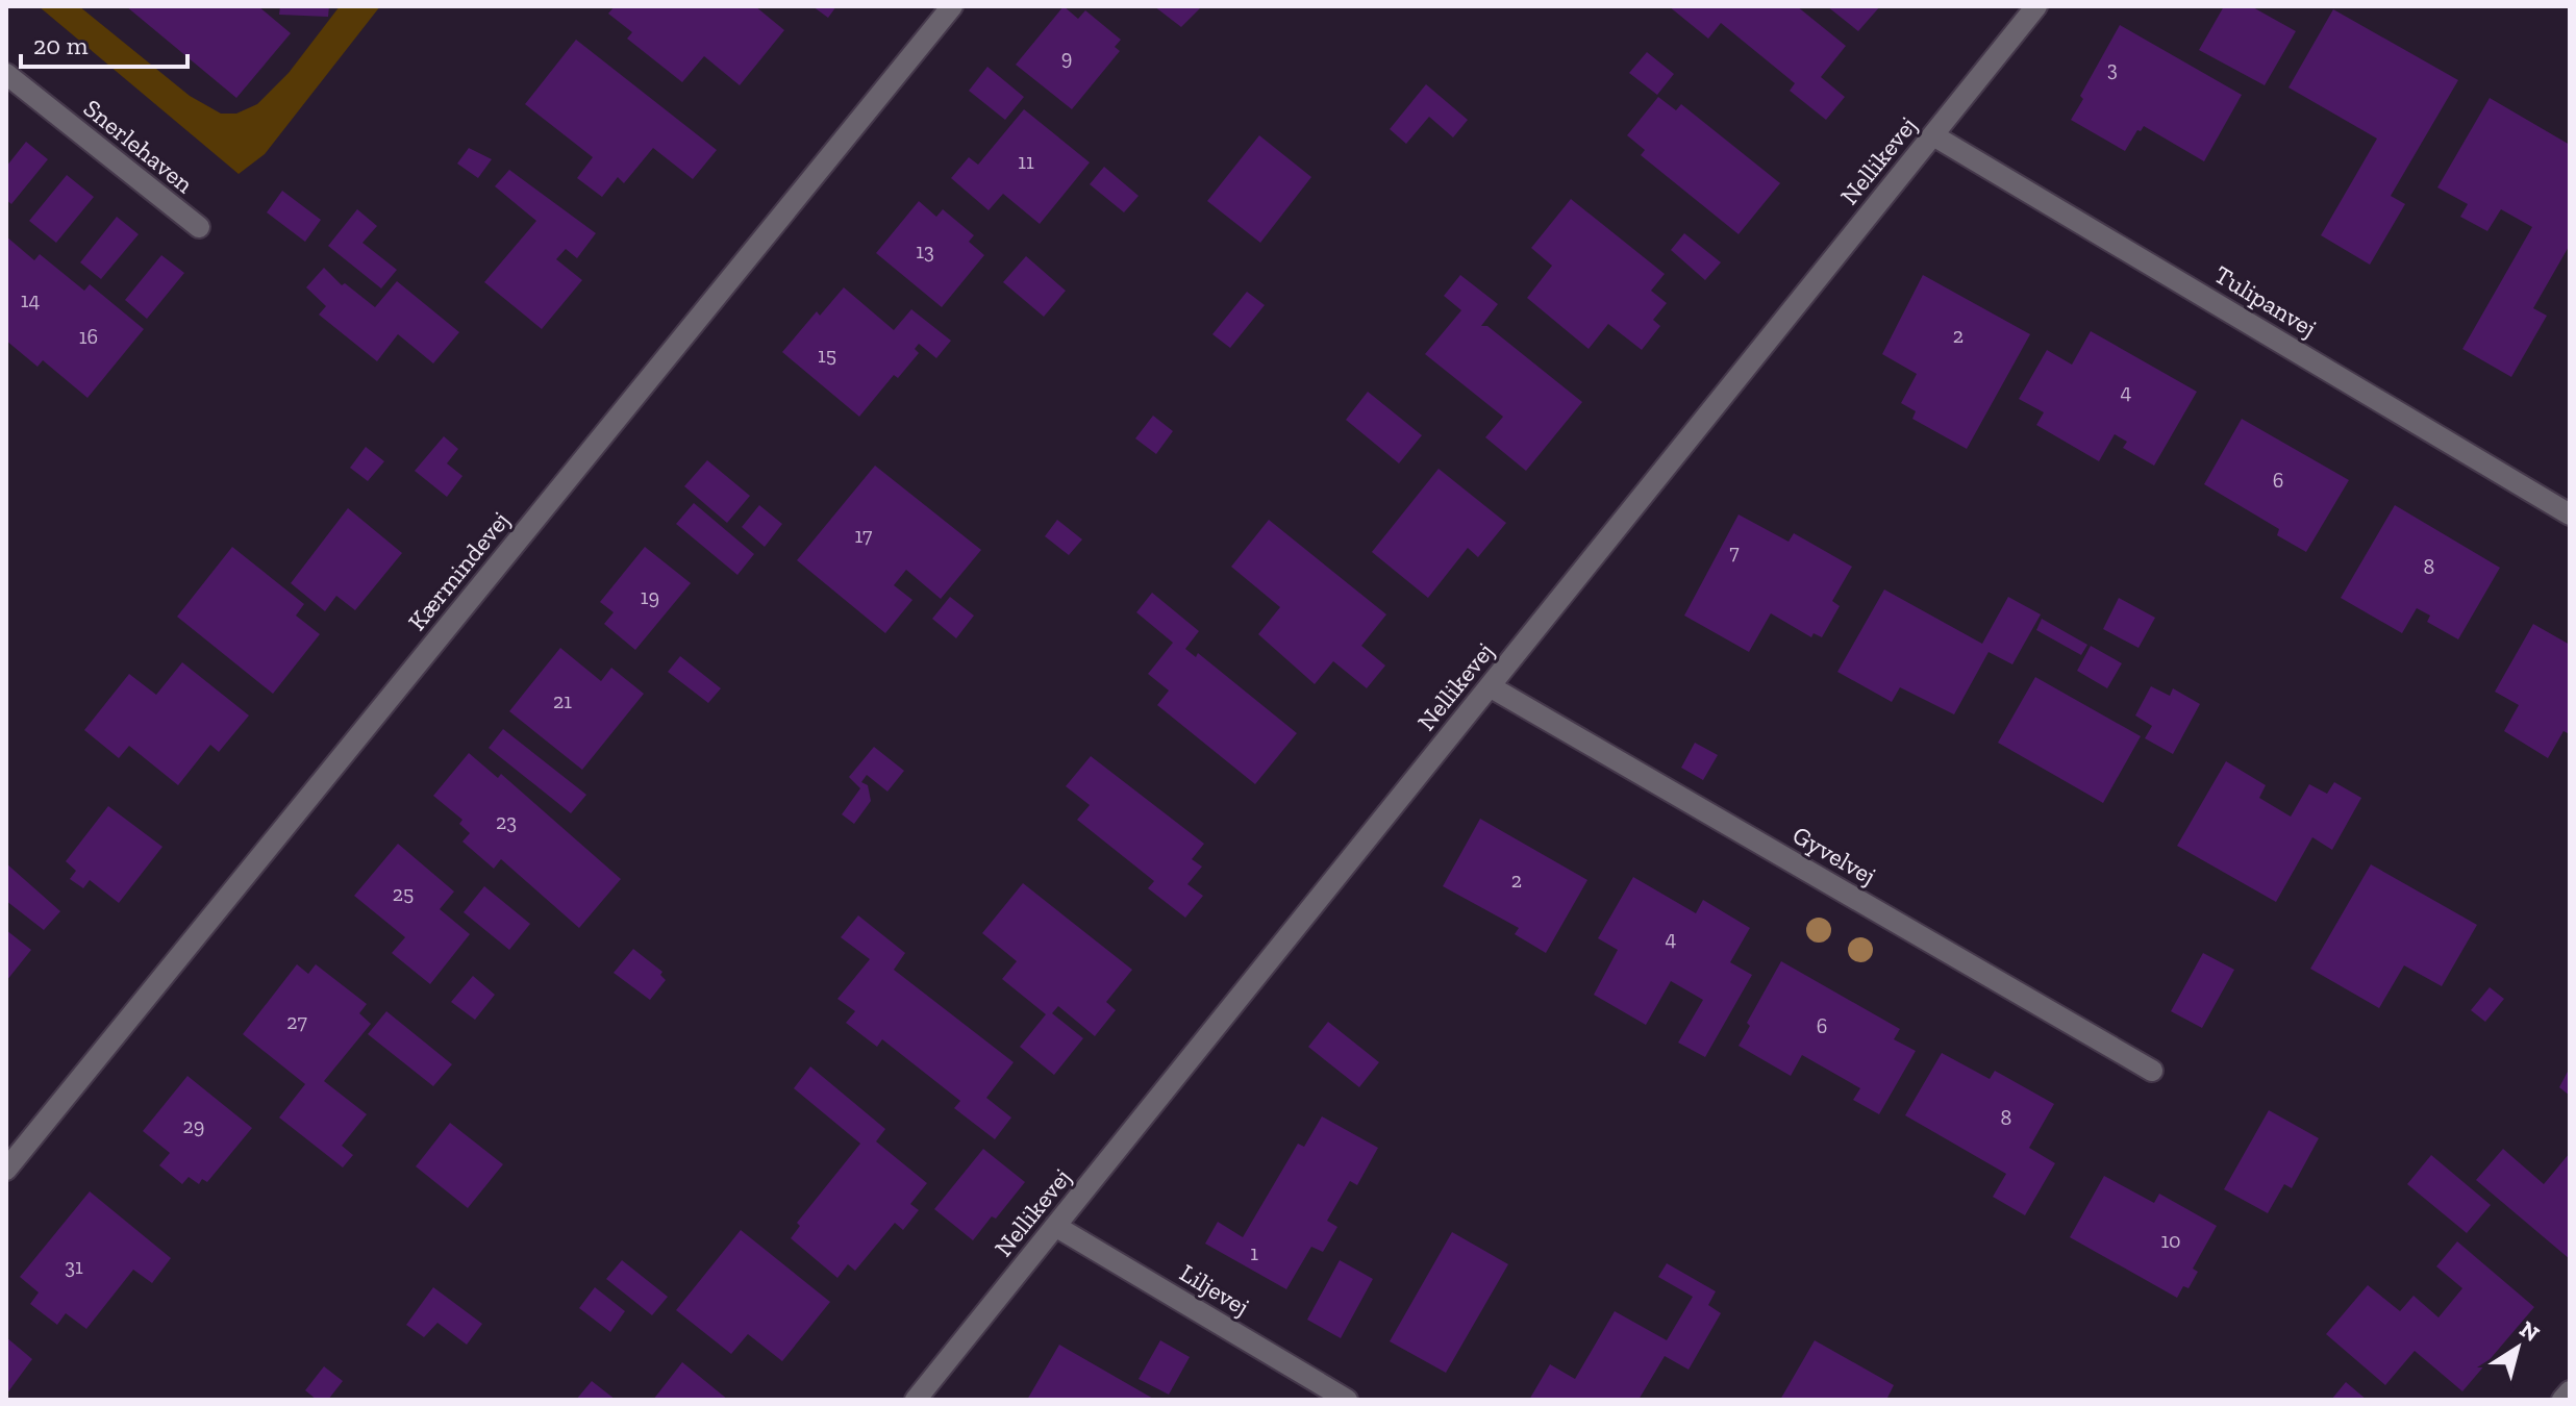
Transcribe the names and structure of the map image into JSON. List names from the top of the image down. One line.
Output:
{"streets":{"street":["Snerlehaven","Nellikevej","Tulipanvej","Kærmindevej","Gyvelvej","Liljevej"]},"crossings":[["Nellikevej","Tulipanvej"],["Nellikevej","Gyvelvej"],["Nellikevej","Liljevej"]],"house_numbers":["9","3","11","13","14","2","16","15","4","6","17","7","8","19","21","23","2","25","4","27","6","8","29","10","1","31"],"scale_bar":"20 m","north":"top right"}
